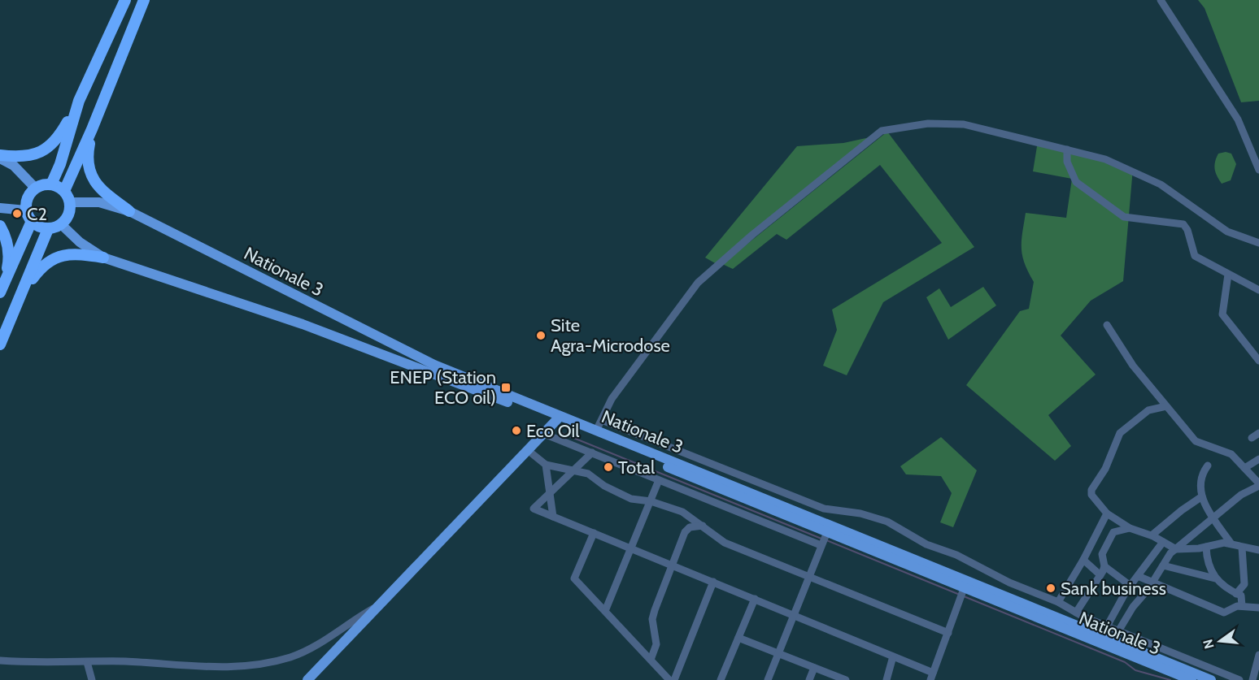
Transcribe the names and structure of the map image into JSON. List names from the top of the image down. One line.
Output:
{"streets":{"main road":["Nationale 3"]},"places":{"other":["C2","Site Agra-Microdose","Eco Oil","Total","Sank business"],"transit":["ENEP (Station ECO oil)"]},"north":"left"}
